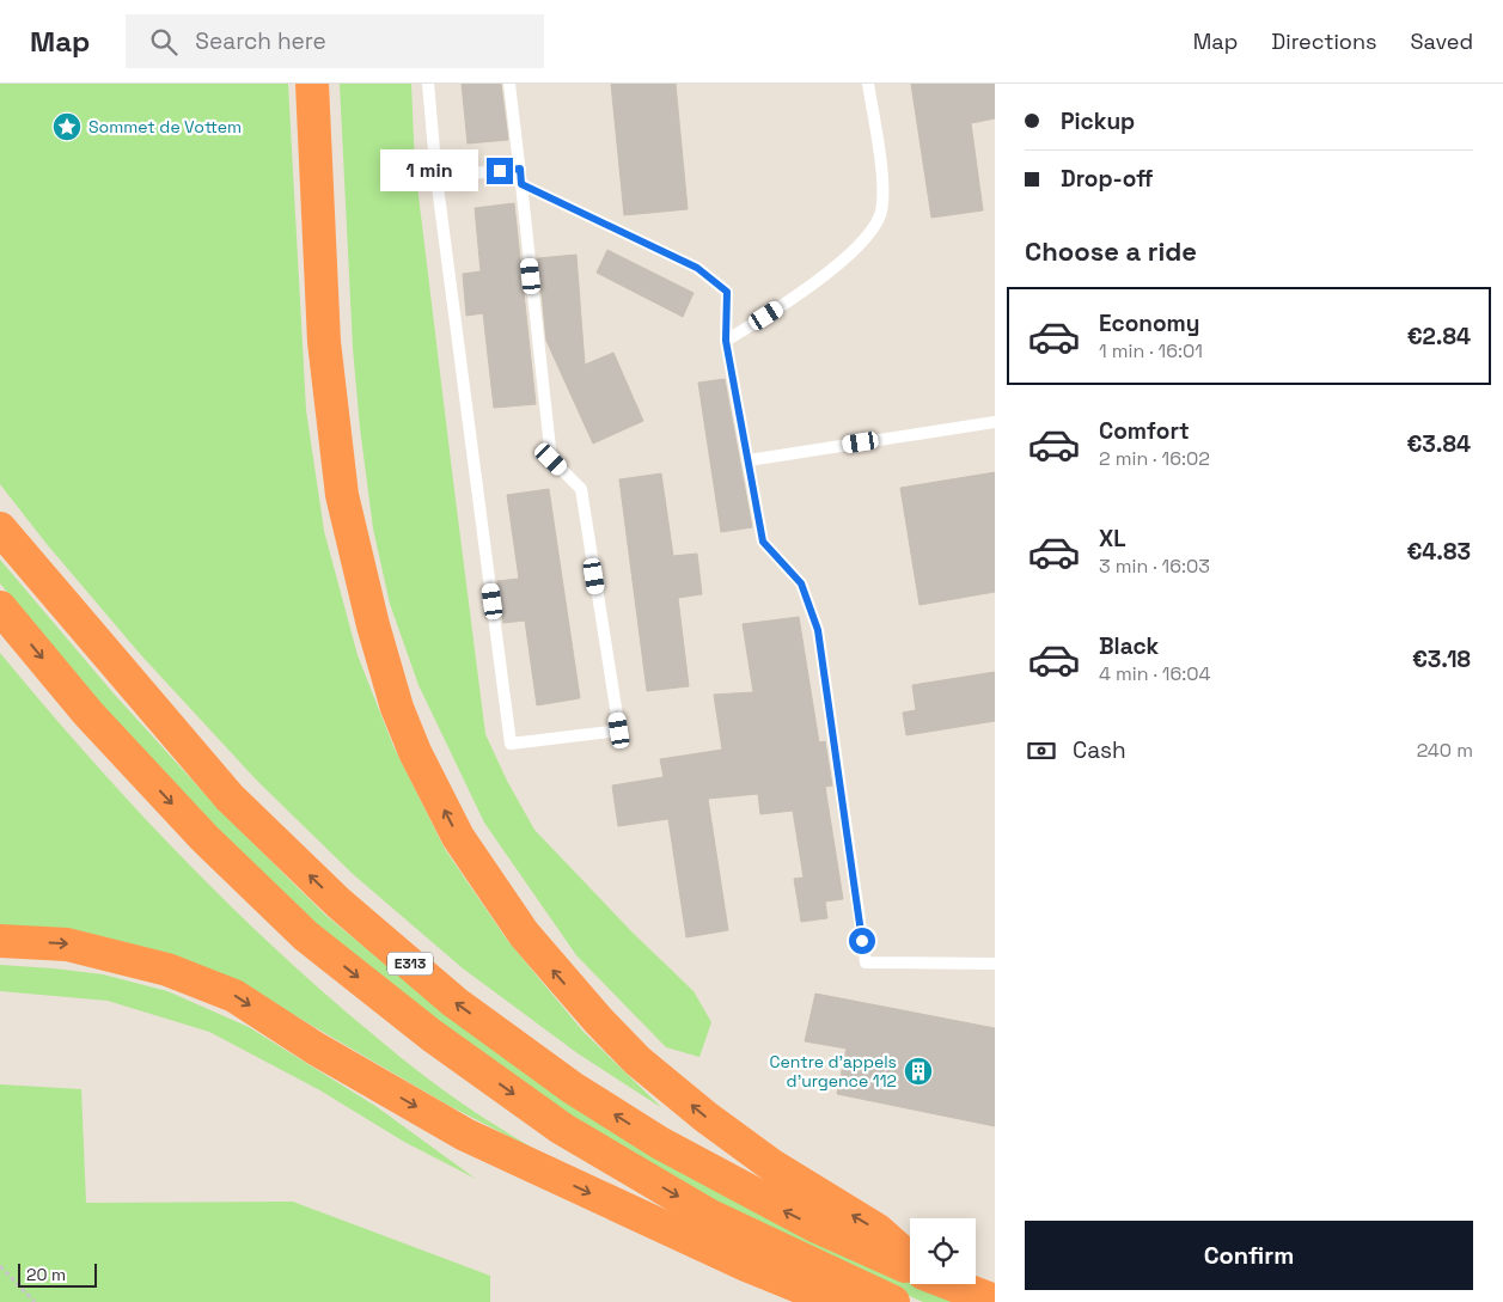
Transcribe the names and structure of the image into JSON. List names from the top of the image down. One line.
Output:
{"streets":{"highway":["E313"]},"places":{"place":["Sommet de Vottem"],"building":["Centre d’appels d’urgence 112"]},"scale_bar":"20 m","page":{"header":"Map","search":"Search here","nav":["Map","Directions","Saved"],"banner":["Pickup","Drop-off"],"bubble":"1 min","heading":"Choose a ride","list":[{"name":"Economy","note":"1 min · 16:01","value":"€2.84"},{"name":"Comfort","note":"2 min · 16:02","value":"€3.84"},{"name":"XL","note":"3 min · 16:03","value":"€4.83"},{"name":"Black","note":"4 min · 16:04","value":"€3.18"}],"pay":["Cash","240 m"],"buttons":"Confirm","scale":"20 m"}}
